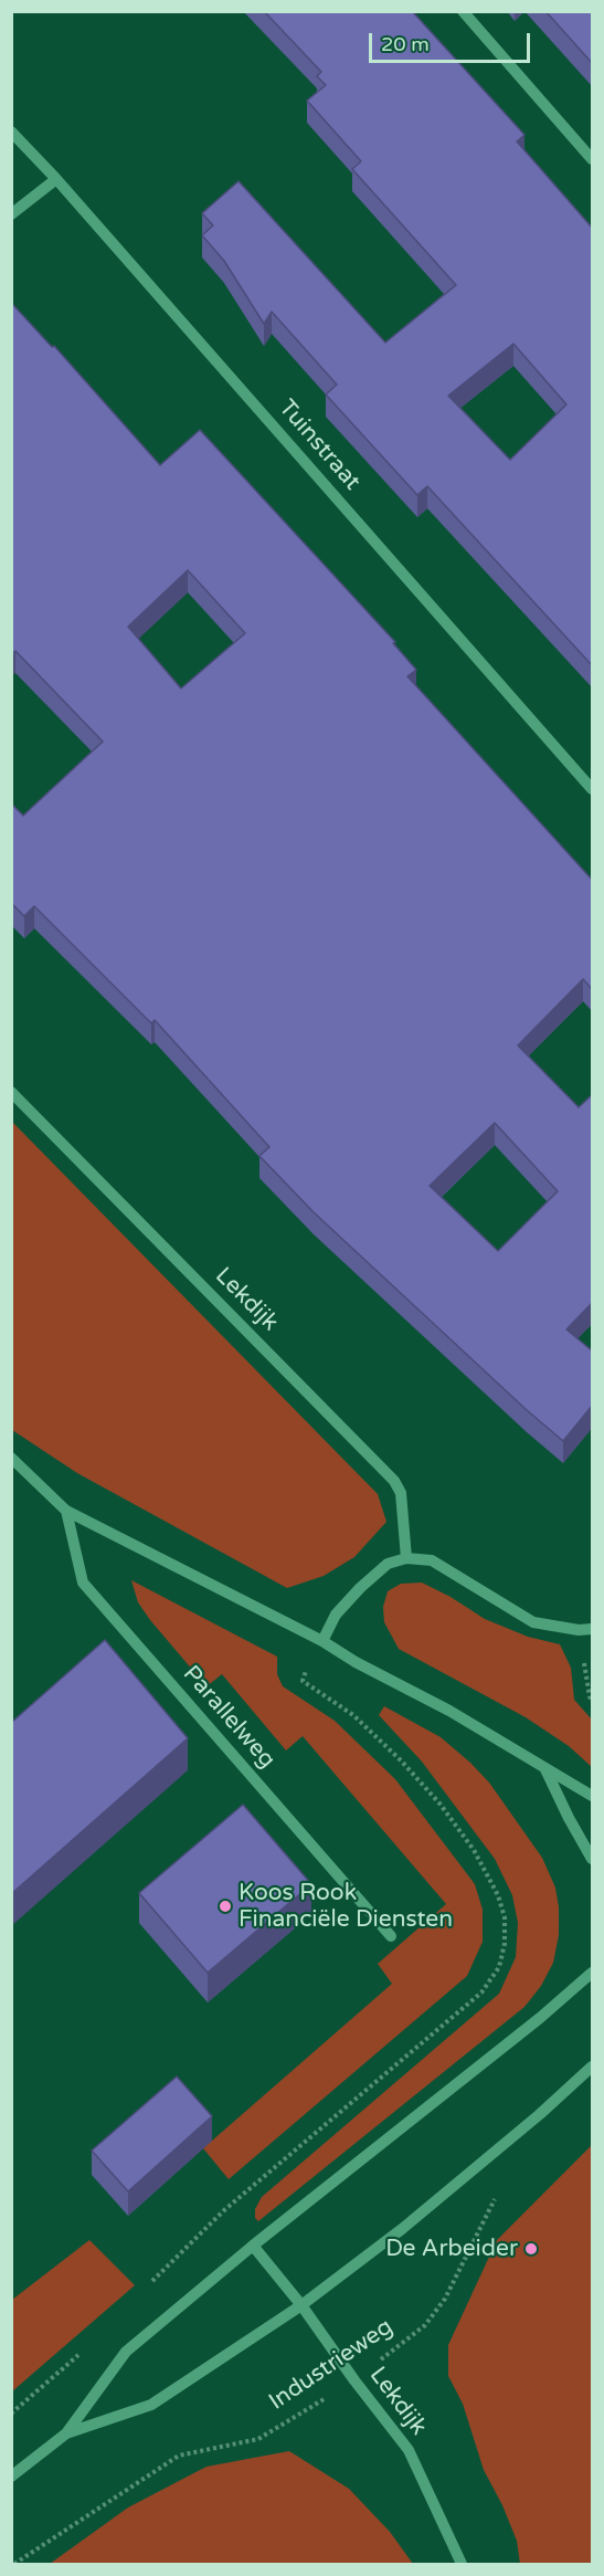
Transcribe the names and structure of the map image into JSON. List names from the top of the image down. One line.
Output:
{"streets":{"street":["Tuinstraat","Lekdijk","Parallelweg"],"path":["Industrieweg"]},"crossings":[["Lekdijk","Industrieweg"]],"places":["Koos Rook Financiële Diensten","De Arbeider"],"scale_bar":"20 m"}
